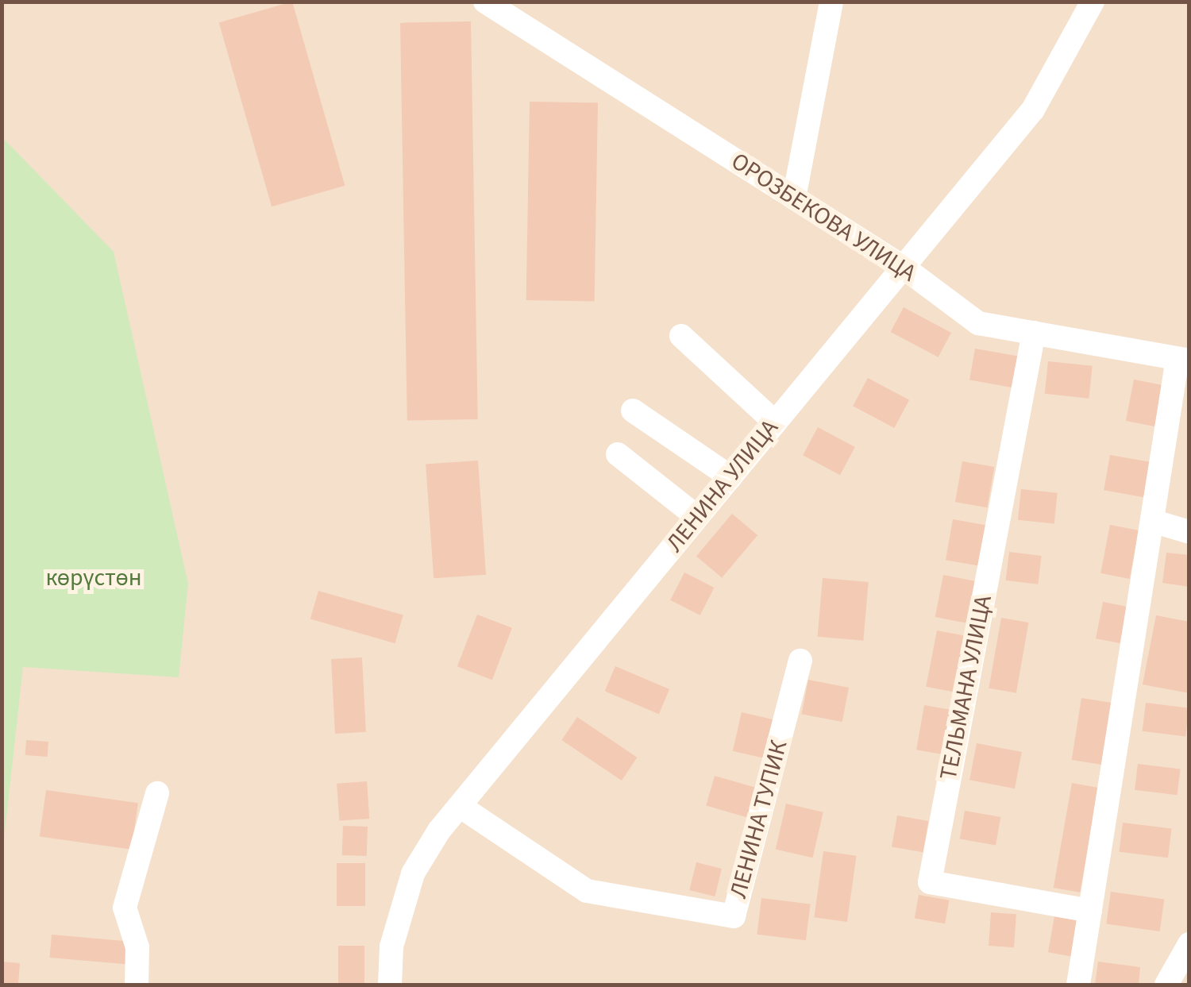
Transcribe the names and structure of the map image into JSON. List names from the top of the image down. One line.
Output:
{"streets":{"street":["ОРОЗБЕКОВА УЛИЦА","ЛЕНИНА УЛИЦА","ТЕЛЬМАНА УЛИЦА","ЛЕНИНА ТУПИК"]},"crossings":[["ОРОЗБЕКОВА УЛИЦА","ЛЕНИНА УЛИЦА"],["ОРОЗБЕКОВА УЛИЦА","ТЕЛЬМАНА УЛИЦА"],["ЛЕНИНА УЛИЦА","ЛЕНИНА ТУПИК"]],"parks":["көрүстөн"]}
